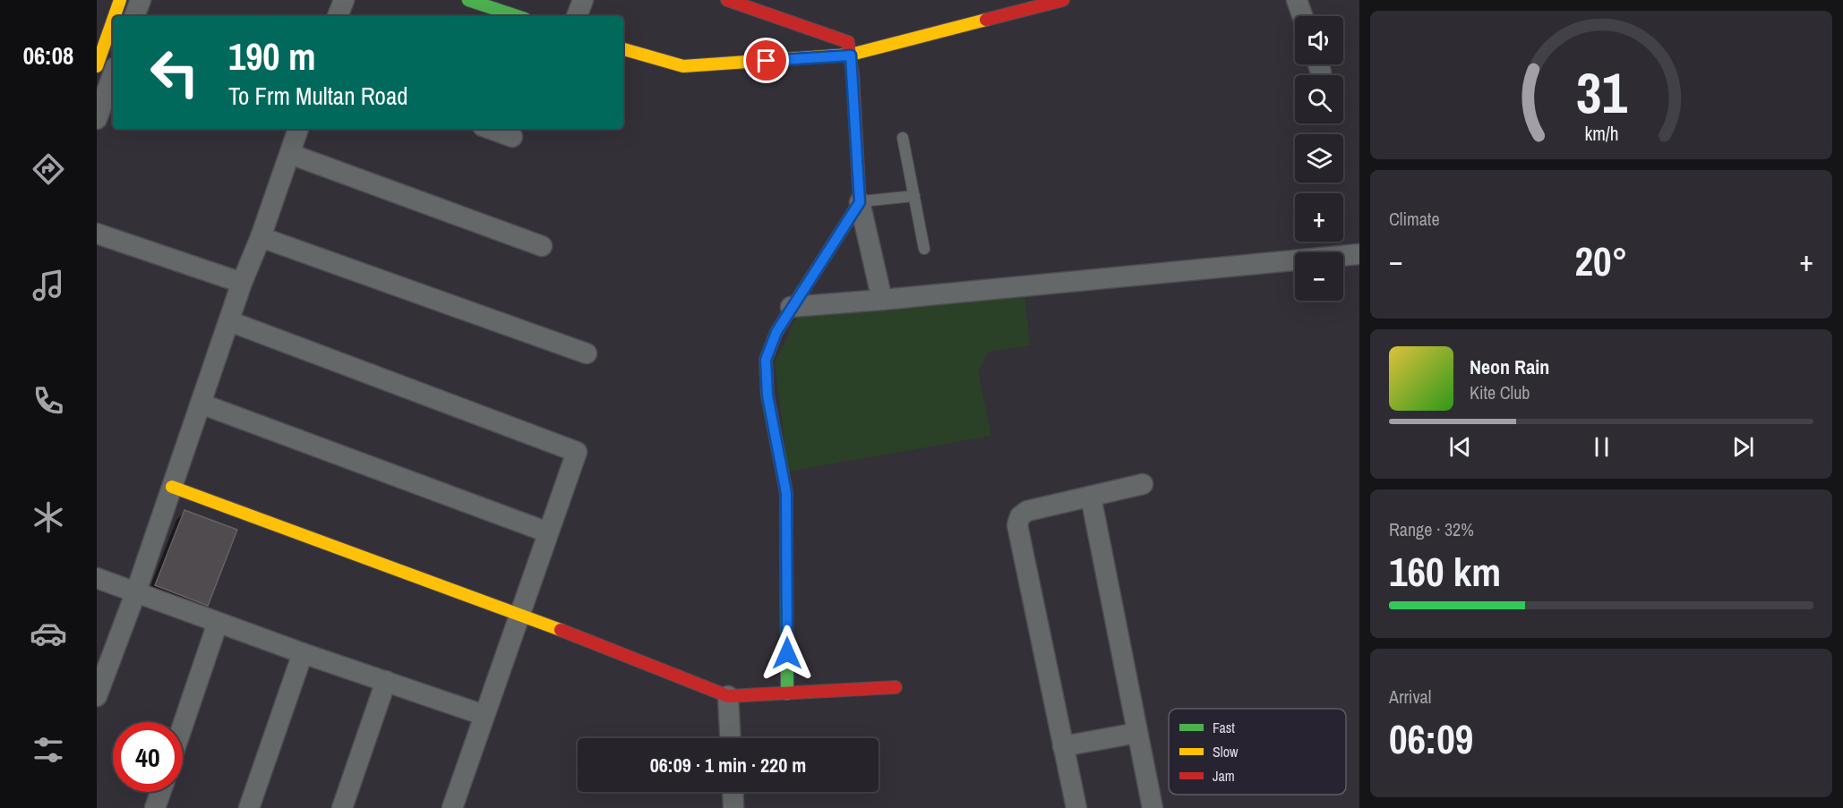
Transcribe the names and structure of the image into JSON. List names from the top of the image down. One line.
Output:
{"legend":["Fast","Slow","Jam"],"page":{"tabs":"06:08","map_buttons":["+","−"],"turn":["190 m","To Frm Multan Road"],"tile":["Climate",["Range · 32%","160 km"],["Arrival","06:09"]],"heat":["−","20°","+"],"song":["Neon Rain","Kite Club"],"limit":"40","trip":"06:09 · 1 min · 220 m","gauge":["31","km/h"]}}
